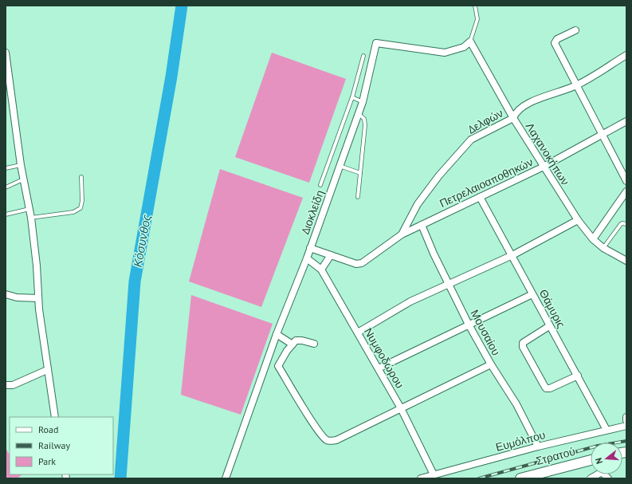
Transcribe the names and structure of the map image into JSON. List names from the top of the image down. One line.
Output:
{"streets":{"main road":["Στρατού"],"street":["Δελφών","Λαχανοκήπων","Πετρελαιοαποθηκών","Διοκλείδη","Θάμυρις","Μουσαίου","Νυμφοδώρου","Ευμόλπου"]},"crossings":[["Δελφών","Λαχανοκήπων"],["Δελφών","Πετρελαιοαποθηκών"],["Λαχανοκήπων","Πετρελαιοαποθηκών"],["Λαχανοκήπων","Διοκλείδη"],["Πετρελαιοαποθηκών","Θάμυρις"],["Πετρελαιοαποθηκών","Μουσαίου"],["Διοκλείδη","Νυμφοδώρου"],["Θάμυρις","Ευμόλπου"],["Μουσαίου","Ευμόλπου"],["Νυμφοδώρου","Ευμόλπου"]],"water":["Κόσυνθος"],"legend":["Road","Railway","Park"],"north":"left"}
